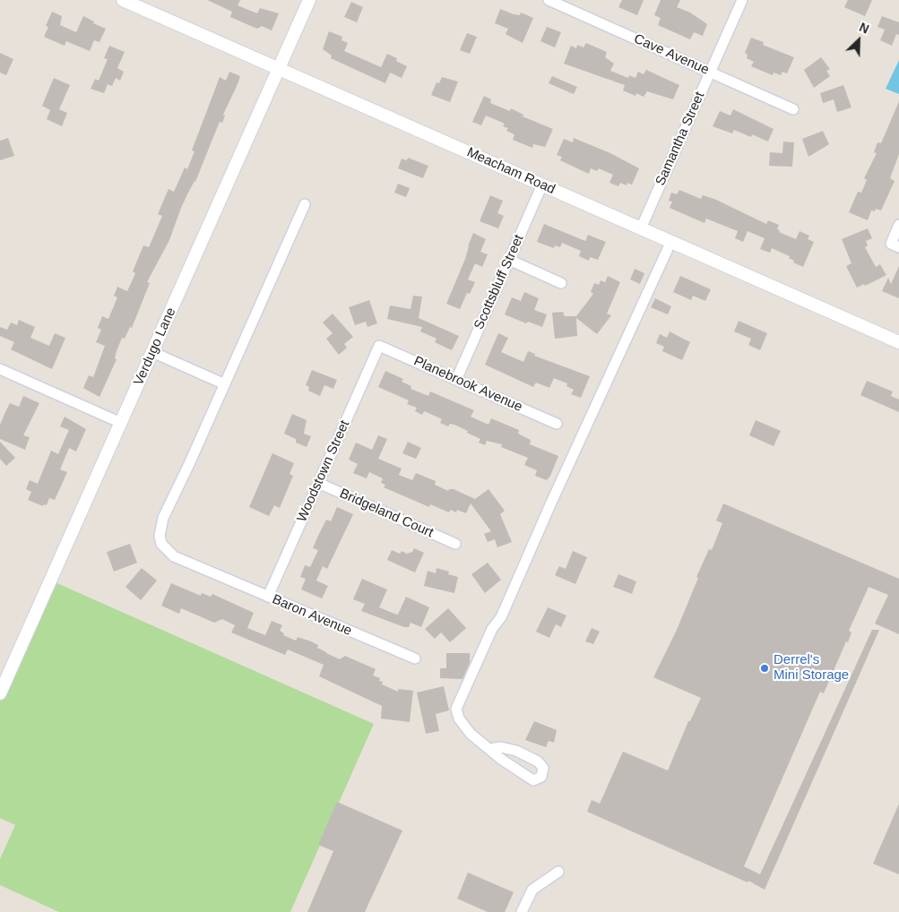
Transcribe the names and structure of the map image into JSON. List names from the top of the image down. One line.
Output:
{"streets":{"street":["Cave Avenue","Samantha Street","Meacham Road","Scottsbluff Street","Verdugo Lane","Planebrook Avenue","Woodstown Street","Bridgeland Court","Baron Avenue"]},"crossings":[["Cave Avenue","Samantha Street"],["Samantha Street","Meacham Road"],["Meacham Road","Scottsbluff Street"],["Meacham Road","Verdugo Lane"],["Scottsbluff Street","Planebrook Avenue"],["Planebrook Avenue","Woodstown Street"],["Woodstown Street","Bridgeland Court"],["Woodstown Street","Baron Avenue"]],"places":["Derrel's Mini Storage"],"north":"top right"}
